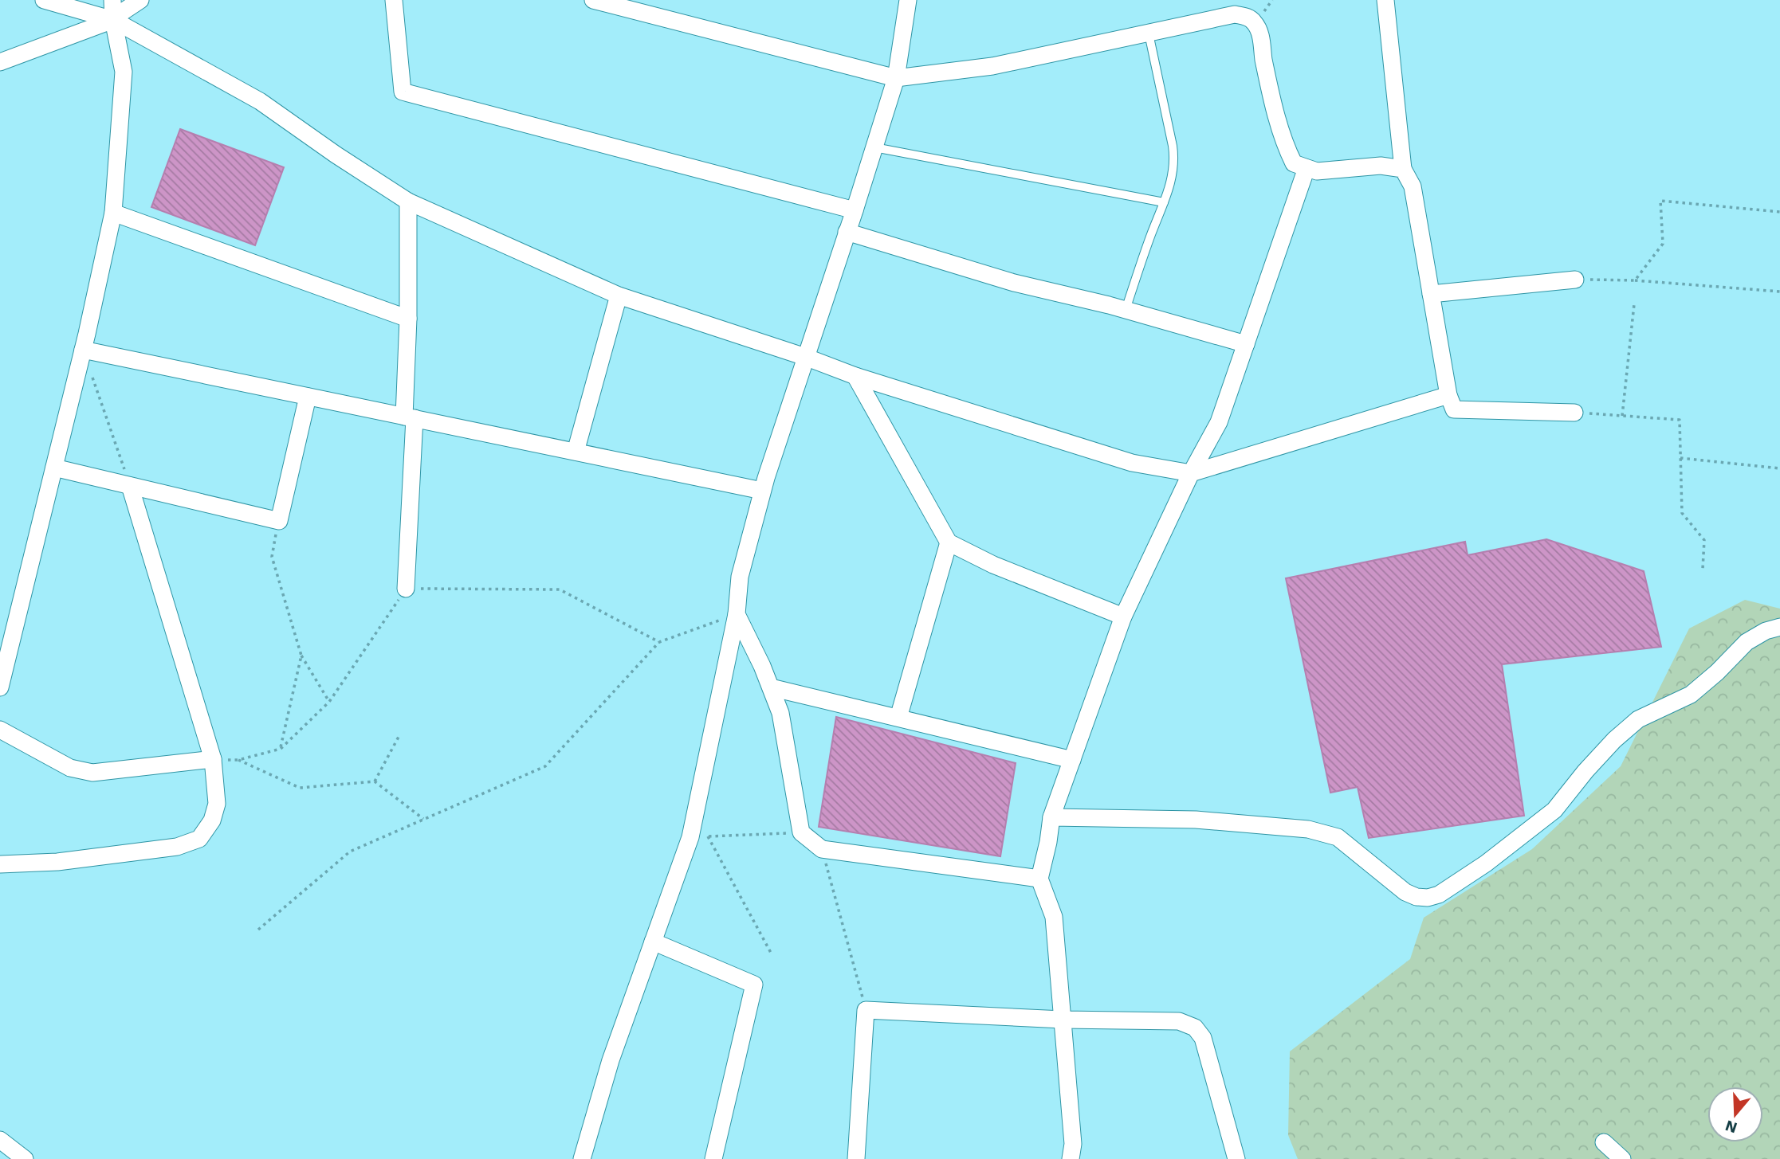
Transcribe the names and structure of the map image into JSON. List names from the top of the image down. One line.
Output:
{"north":"bottom"}
